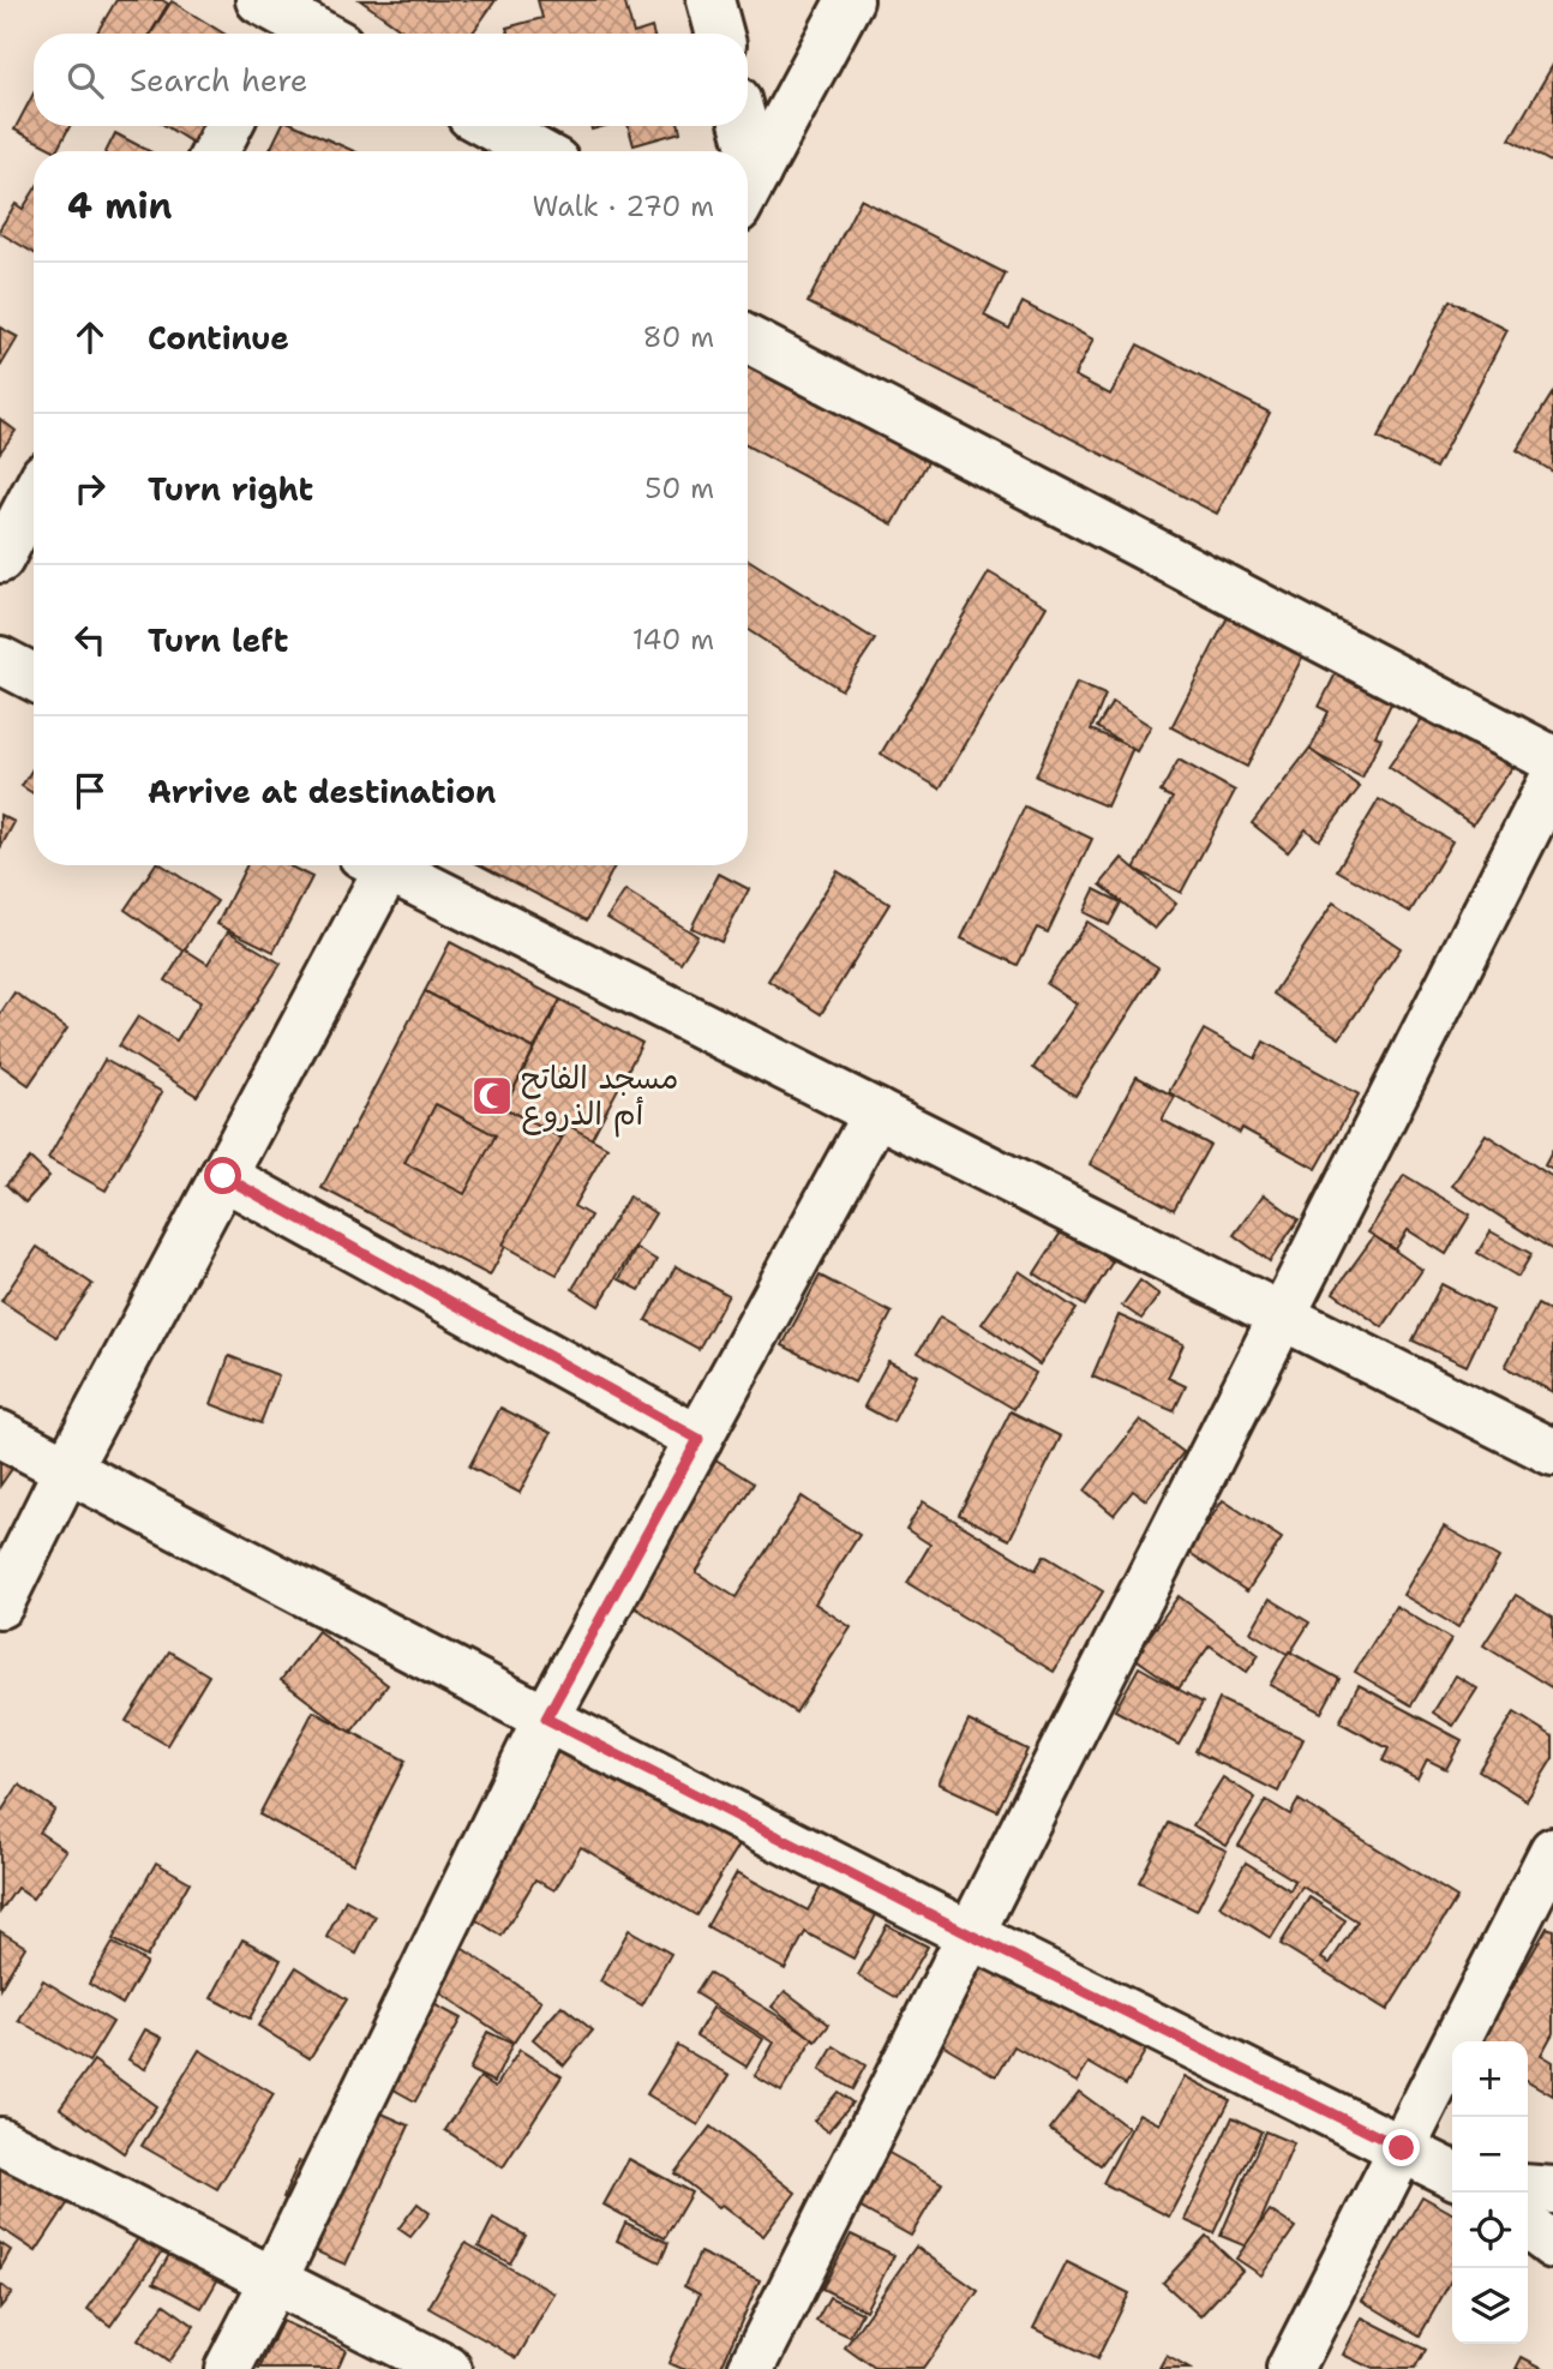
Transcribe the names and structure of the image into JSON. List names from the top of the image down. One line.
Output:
{"places":{"mosque":["مسجد الفاتح أم الذروع"]},"page":{"search":"Search here","heading":["4 min","Walk · 270 m"],"list":[["Continue","80 m"],["Turn right","50 m"],["Turn left","140 m"],"Arrive at destination"],"map_buttons":["+","−"]}}
